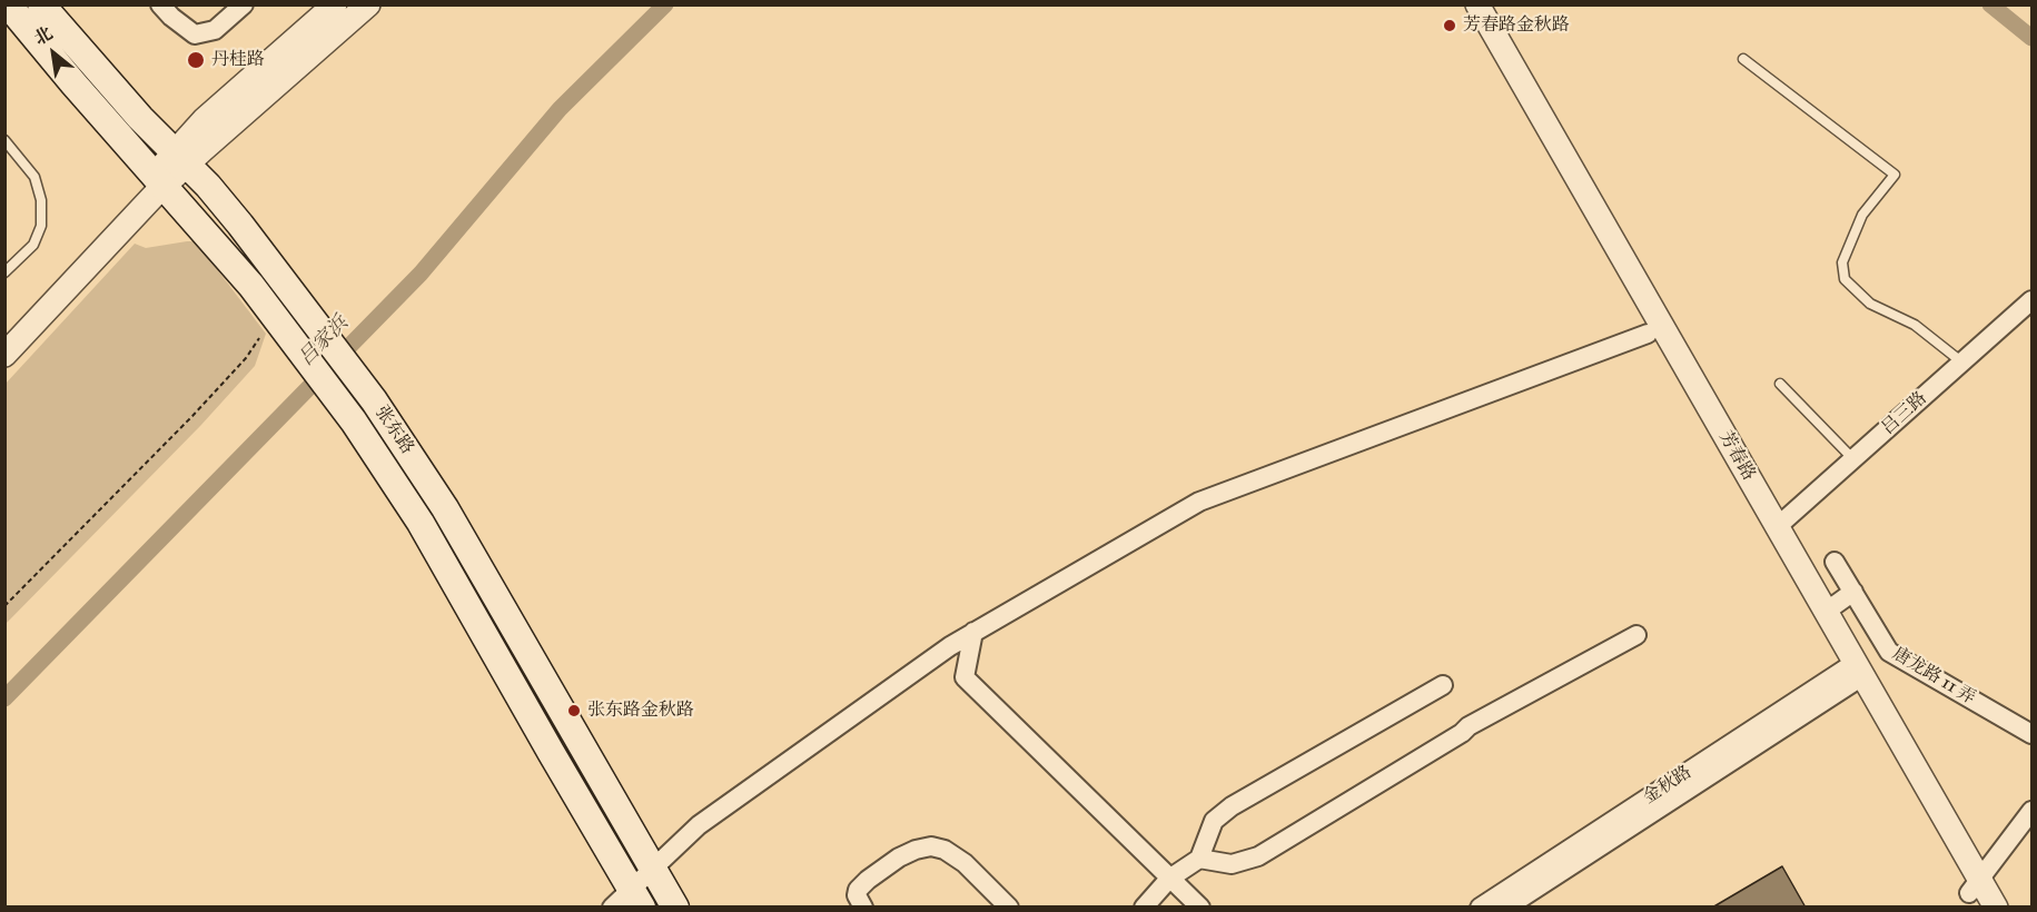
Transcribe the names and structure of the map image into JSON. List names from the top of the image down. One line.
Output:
{"streets":{"main road":["张东路"],"street":["吕三路","芳春路","唐龙路 11 弄","金秋路"]},"crossings":[["吕三路","芳春路"],["芳春路","金秋路"]],"water":["吕家浜"],"places":["芳春路金秋路","丹桂路","张东路金秋路"],"north":"top left"}
